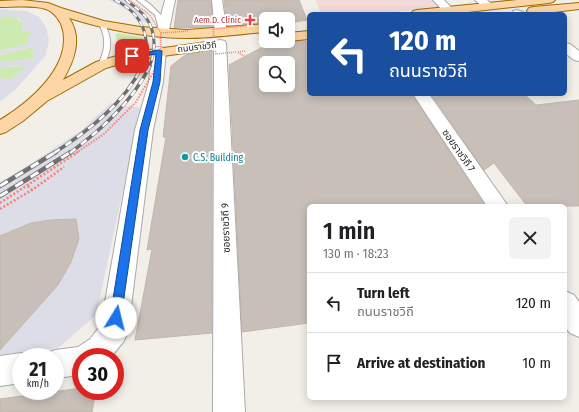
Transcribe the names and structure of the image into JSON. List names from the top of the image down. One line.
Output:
{"streets":{"main road":["ถนนราชวิถี"],"street":["ซอยราชวิถี 7","ซอยราชวิถี 9"]},"crossings":[["ถนนราชวิถี","ซอยราชวิถี 9"]],"places":{"health":["Aem.D. Clinic"],"other":["C.S. Building"]},"page":{"turn":["120 m","ถนนราชวิถี"],"heading":["1 min","130 m · 18:23"],"list":[{"name":"Turn left","note":"ถนนราชวิถี","value":"120 m"},{"name":"Arrive at destination","value":"10 m"}],"speed":"21 km/h","limit":"30"}}
